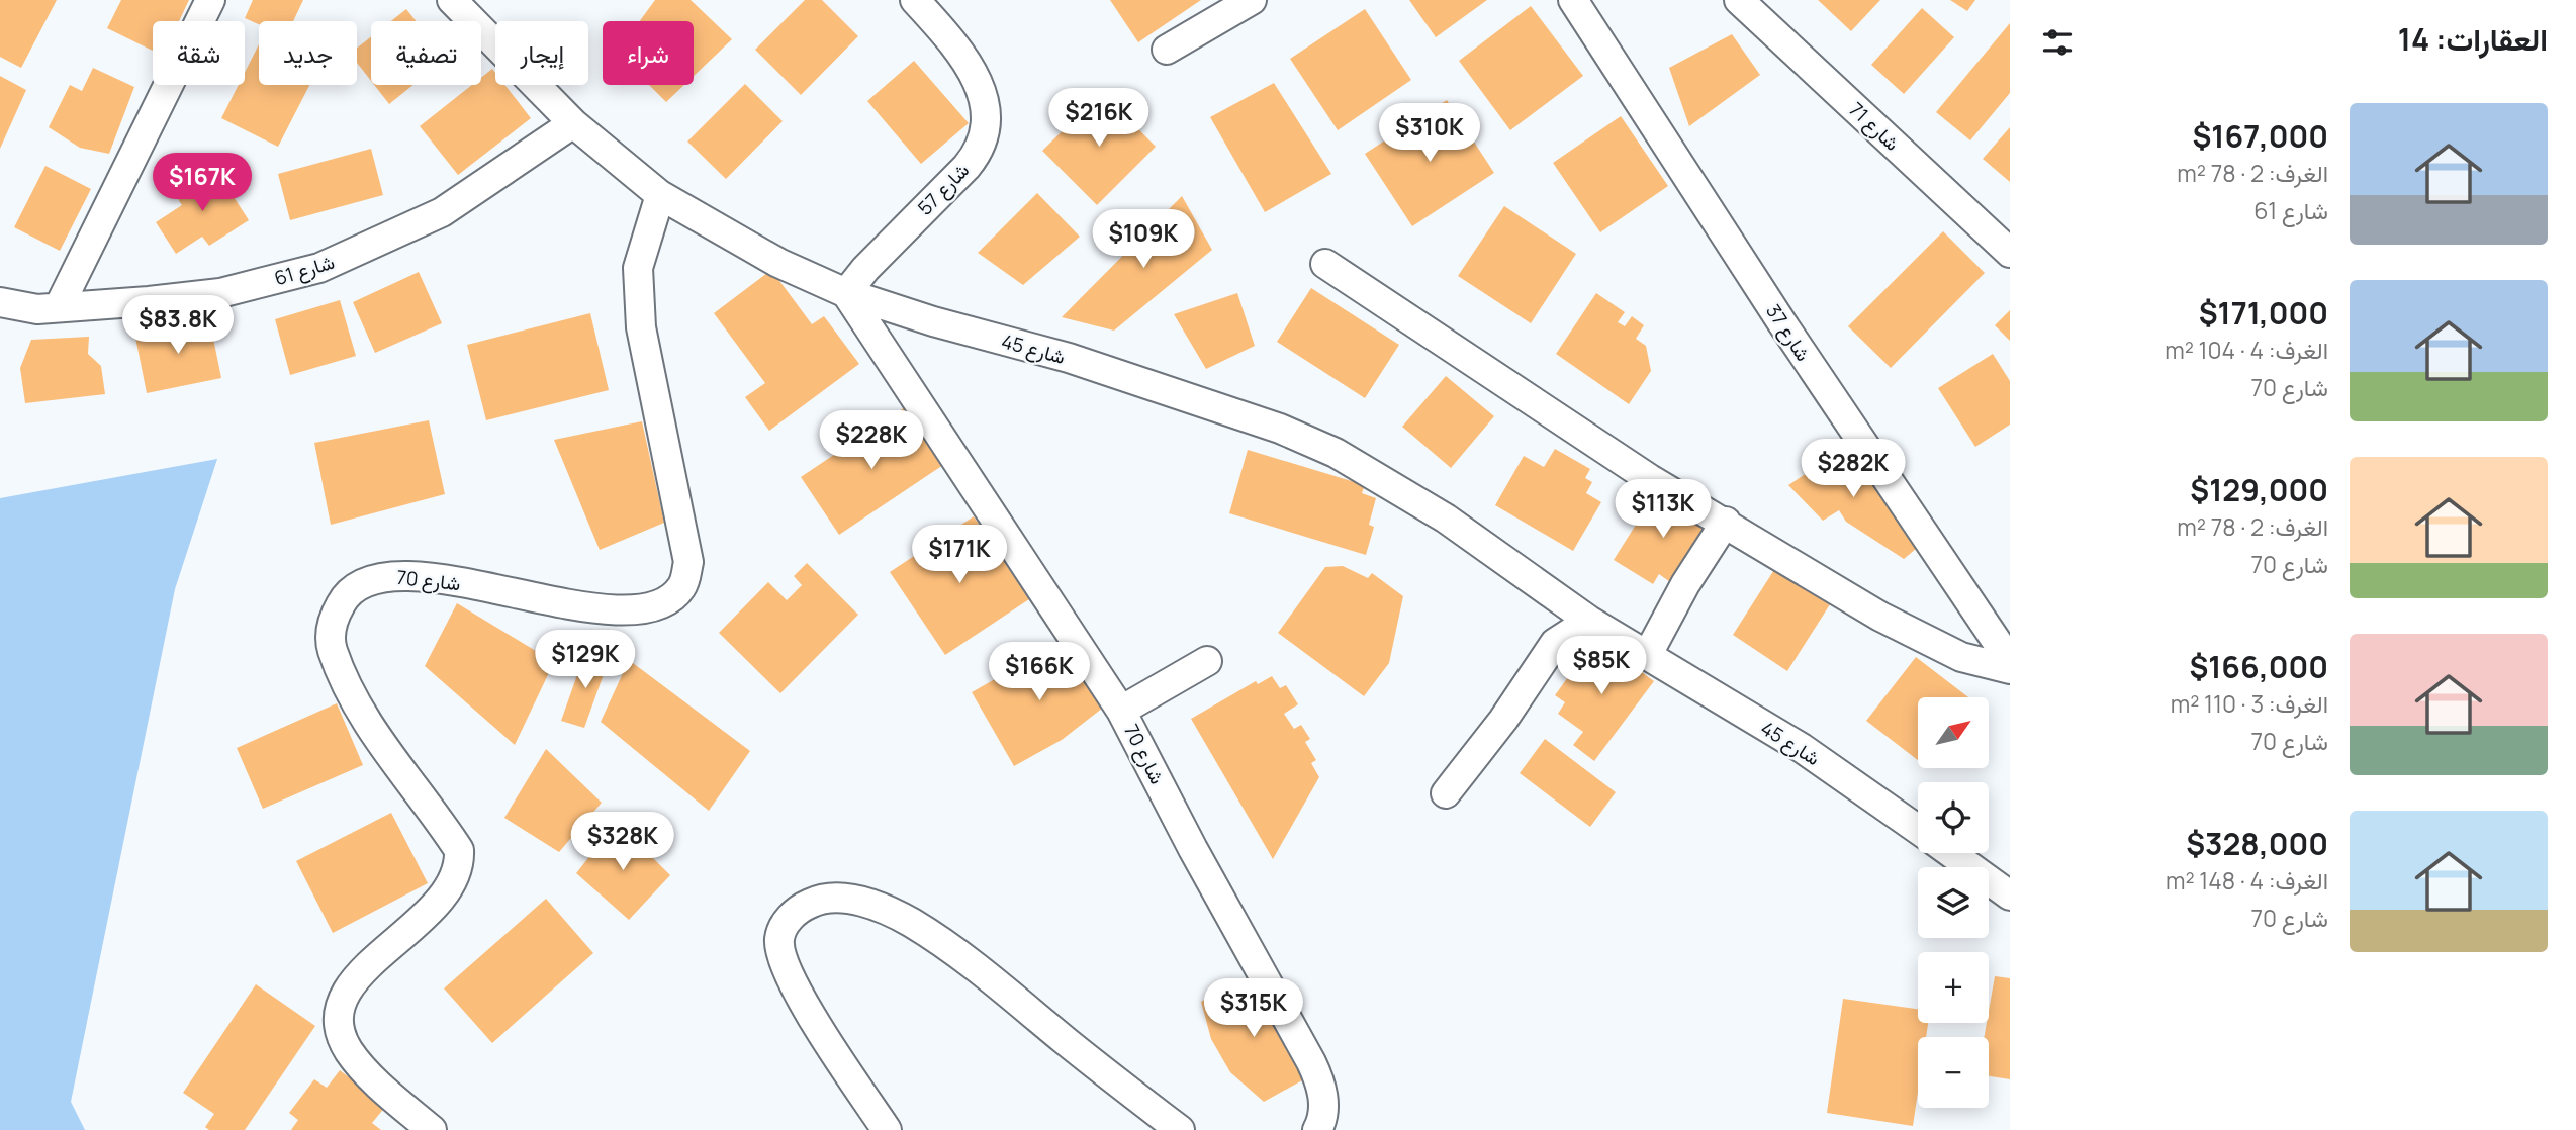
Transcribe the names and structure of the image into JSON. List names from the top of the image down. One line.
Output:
{"streets":{"street":["شارع 71","شارع 57","شارع 61","شارع 37","شارع 45","شارع 70"]},"crossings":[["شارع 57","شارع 45"],["شارع 57","شارع 70"],["شارع 61","شارع 45"],["شارع 45","شارع 70"]],"north":"top right","page":{"heading":"العقارات: 14","chip":["شراء","إيجار","تصفية","جديد","شقة"],"list":[{"name":"$167,000","note":"الغرف: 2 · 78 m² · شارع 61"},{"name":"$171,000","note":"الغرف: 4 · 104 m² · شارع 70"},{"name":"$129,000","note":"الغرف: 2 · 78 m² · شارع 70"},{"name":"$166,000","note":"الغرف: 3 · 110 m² · شارع 70"},{"name":"$328,000","note":"الغرف: 4 · 148 m² · شارع 70"}],"price":["$216K","$310K","$167K","$109K","$83.8K","$228K","$282K","$113K","$171K","$129K","$85K","$166K","$328K","$315K"],"map_buttons":["+","−"]}}
